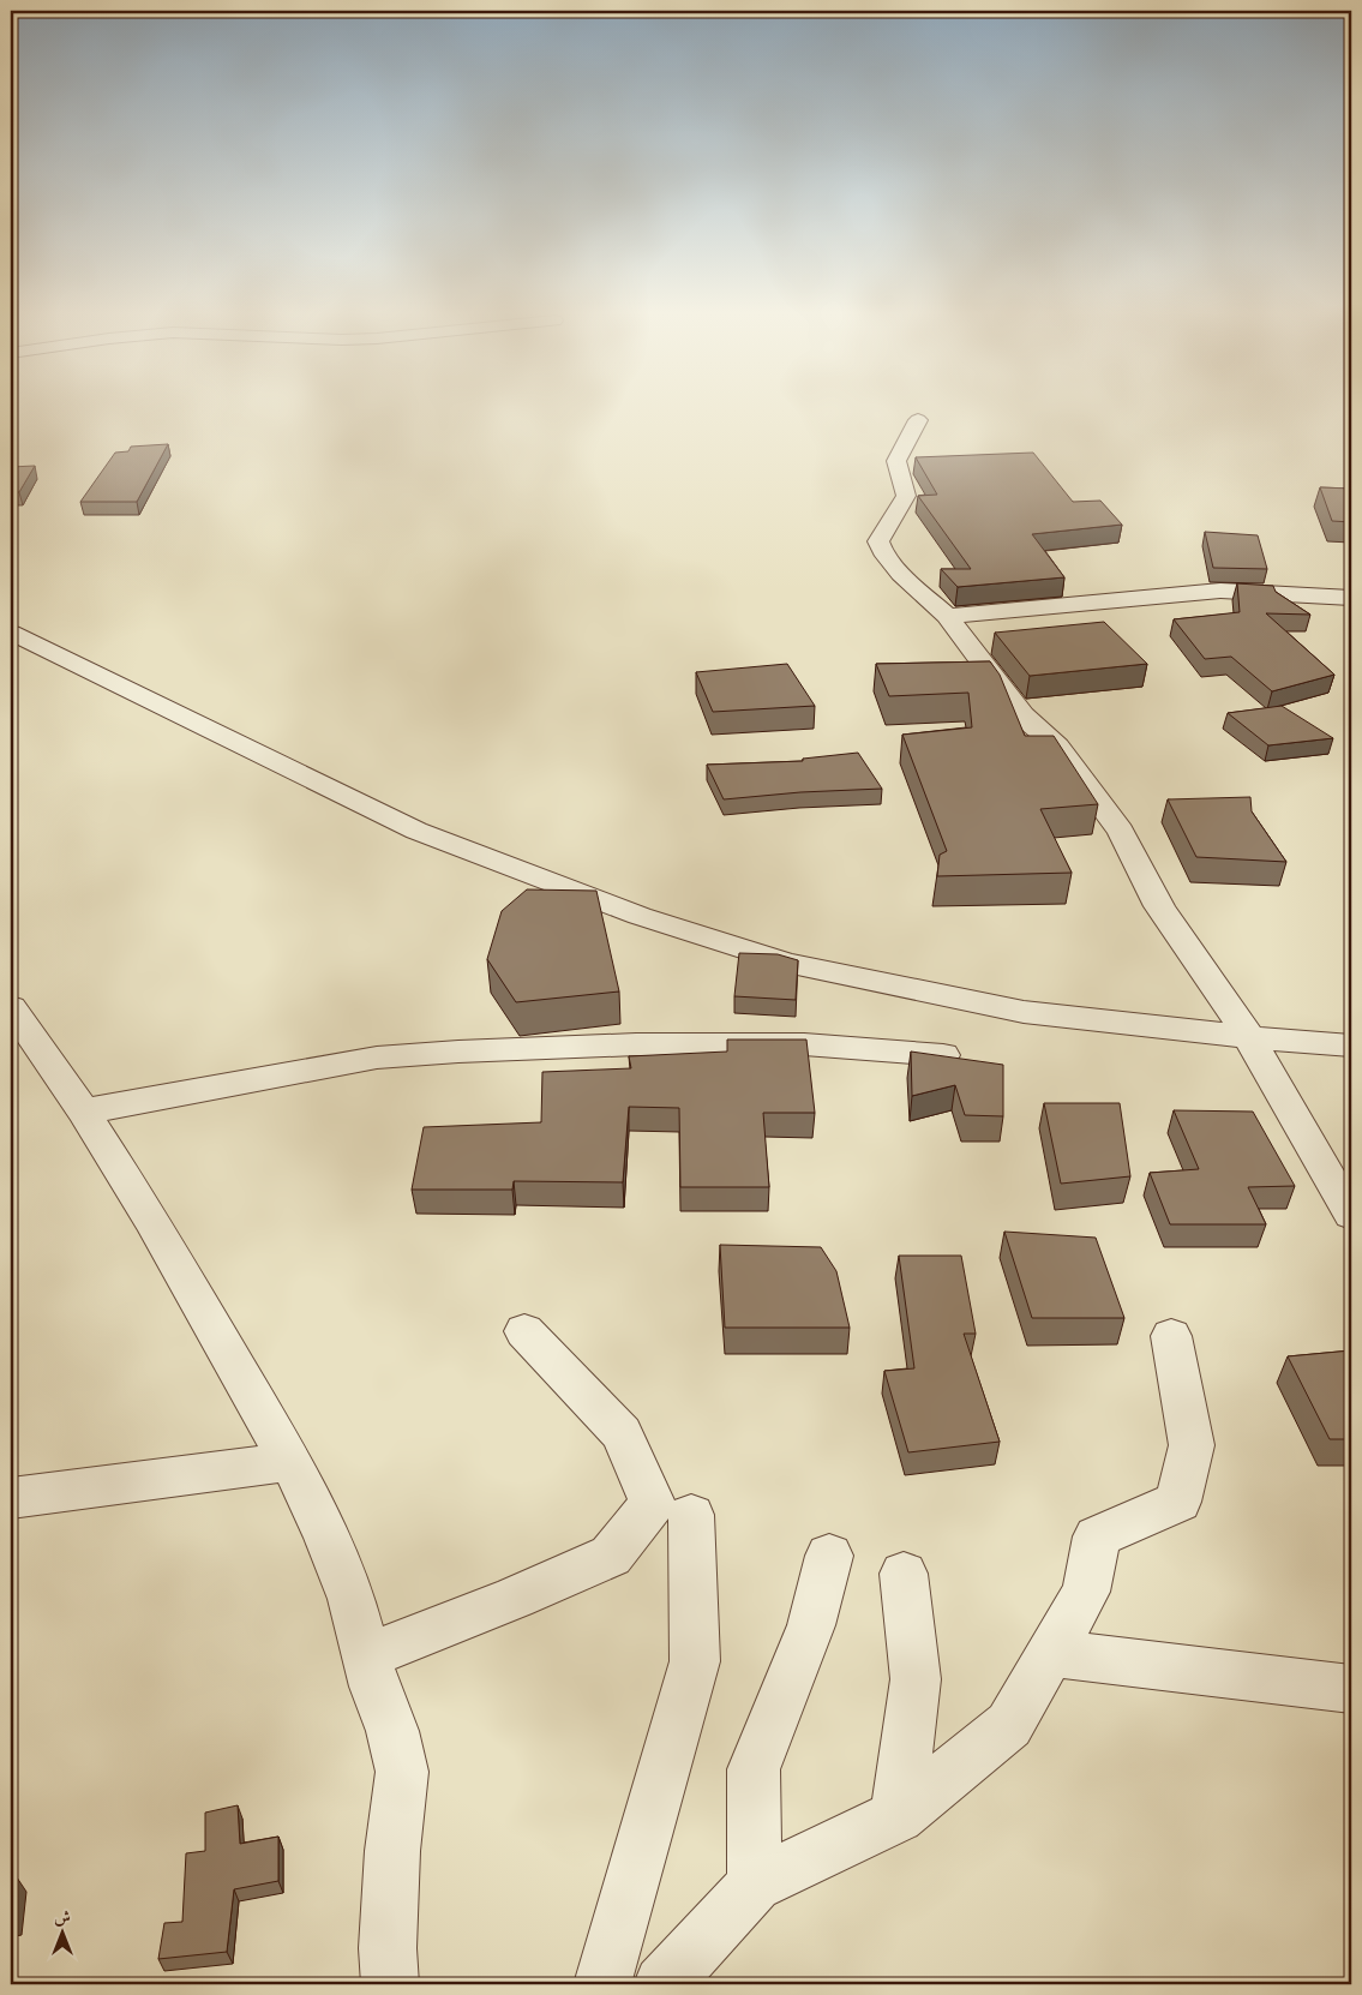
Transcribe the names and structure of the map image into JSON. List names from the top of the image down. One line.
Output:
{"north":"top"}
